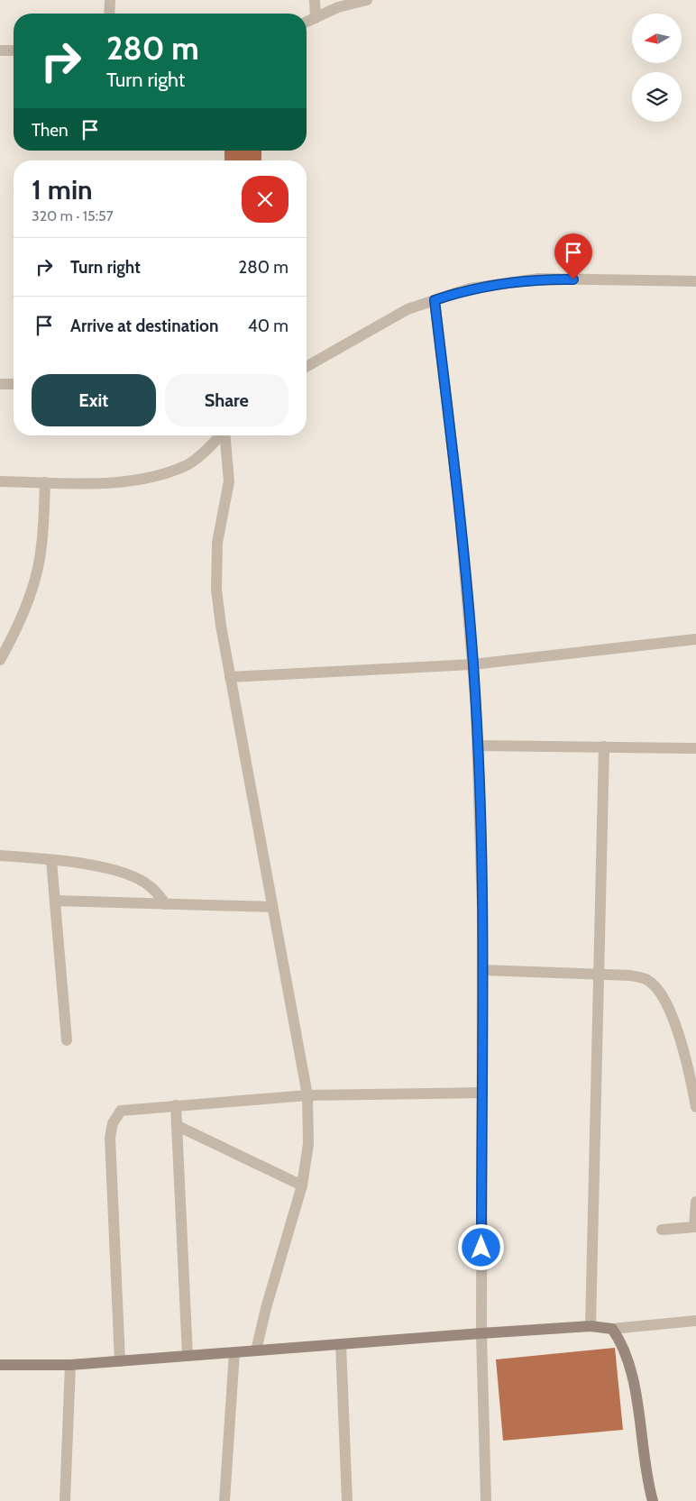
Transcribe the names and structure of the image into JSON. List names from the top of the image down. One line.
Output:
{"north":"left","page":{"turn":["280 m","Turn right"],"then":"Then","heading":["1 min","320 m · 15:57"],"list":[{"name":"Turn right","value":"280 m"},{"name":"Arrive at destination","value":"40 m"}],"buttons":["Exit","Share"]}}
